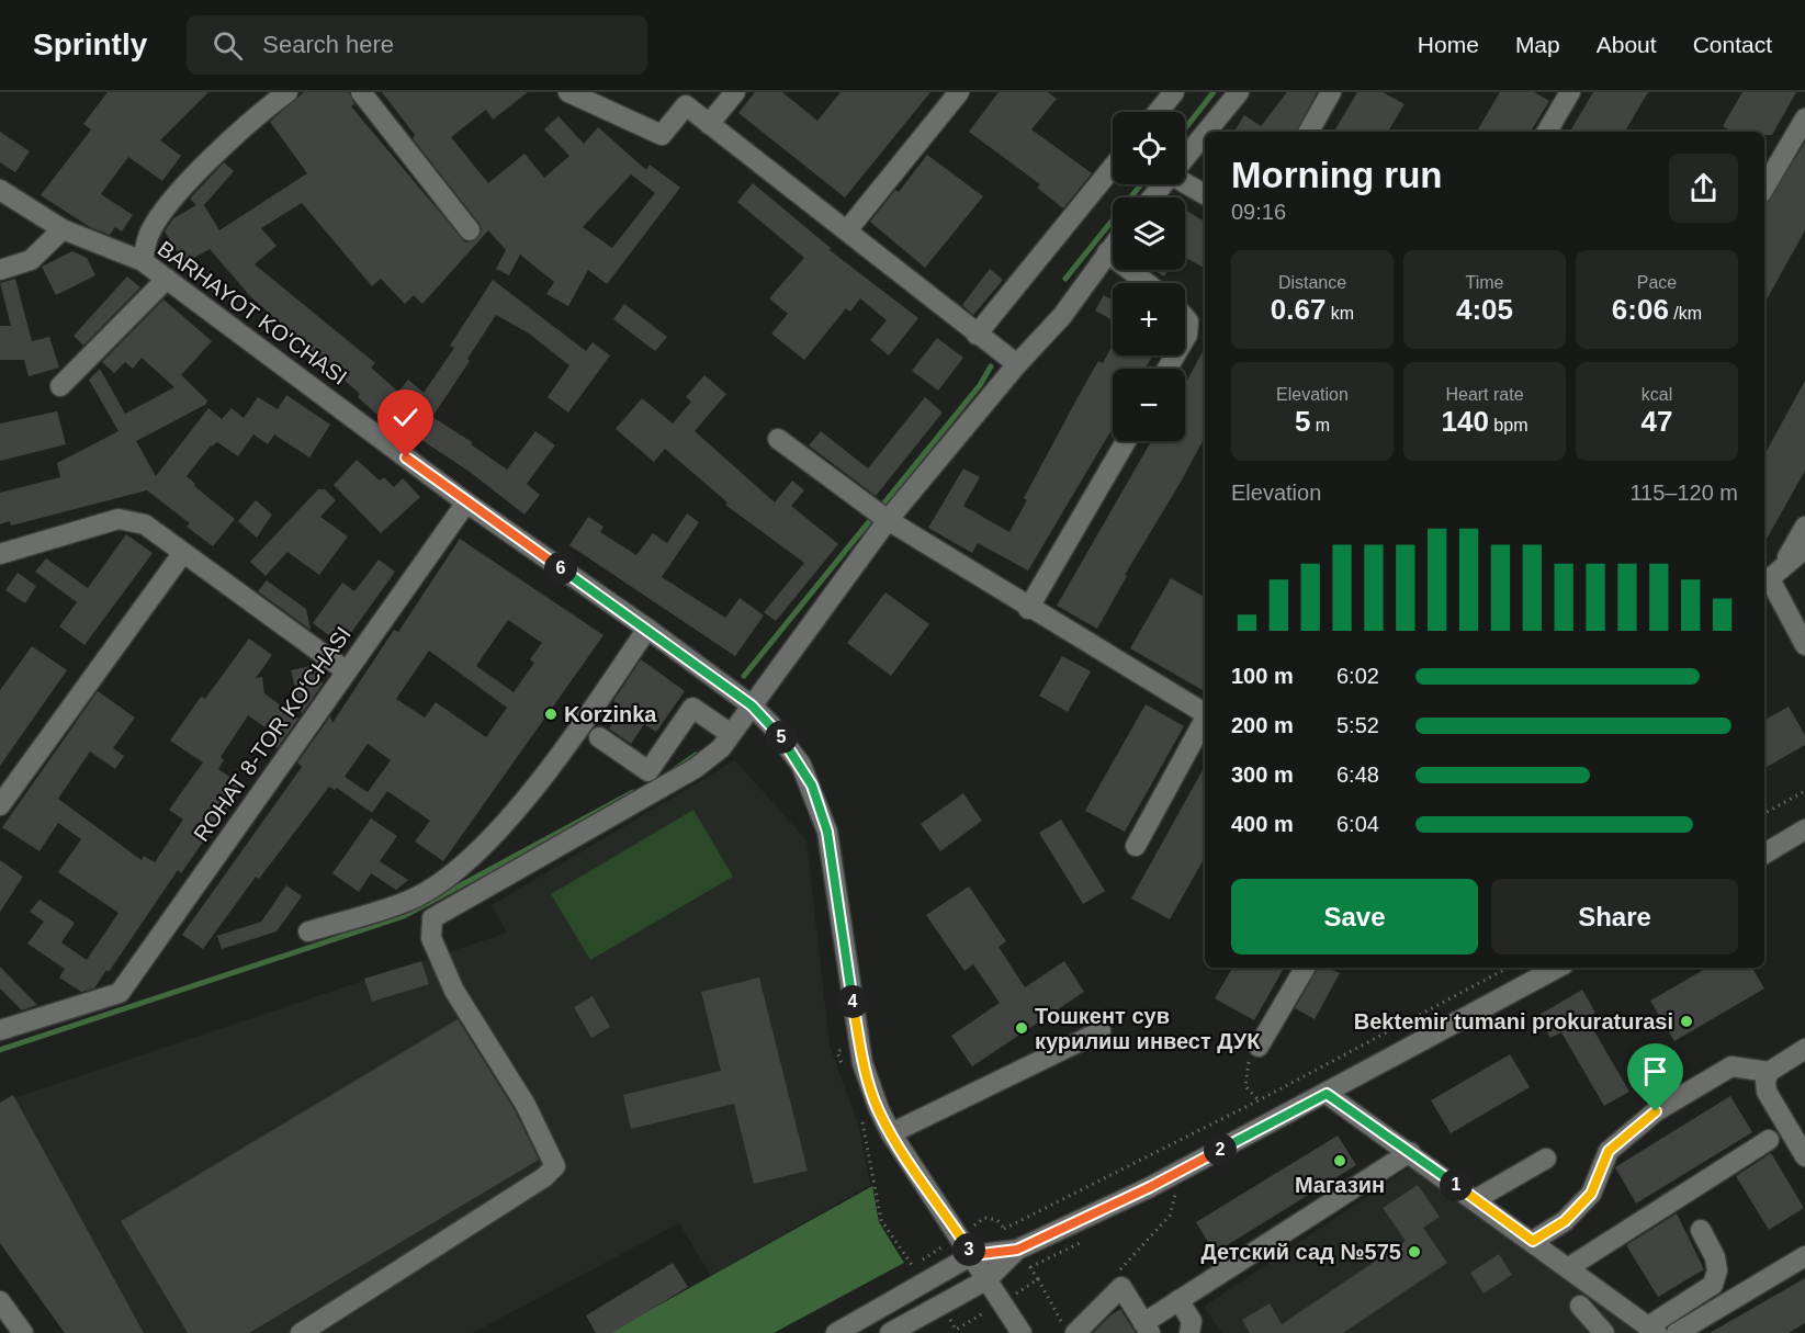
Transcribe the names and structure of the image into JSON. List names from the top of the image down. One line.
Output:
{"streets":{"street":["BARHAYOT KO'CHASI","ROHAT 8-TOR KO‘CHASI"]},"crossings":[["BARHAYOT KO'CHASI","ROHAT 8-TOR KO‘CHASI"]],"places":["Korzinka","Bektemir tumani prokuraturasi","Тошкент сув курилиш инвест ДУК","Магазин","Детский сад №575"],"page":{"header":"Sprintly","search":"Search here","nav":["Home","Map","About","Contact"],"map_buttons":["+","−"],"heading":["Morning run","09:16"],"stats":[["Distance","0.67 km"],["Time","4:05"],["Pace","6:06 /km"],["Elevation","5 m"],["Heart rate","140 bpm"],["kcal","47"]],"chart":["Elevation","115–120 m"],"pins":["6","5","4","2","1","3"],"list":[{"name":"100 m","note":"6:02"},{"name":"200 m","note":"5:52"},{"name":"300 m","note":"6:48"},{"name":"400 m","note":"6:04"}],"buttons":["Save","Share"]}}
